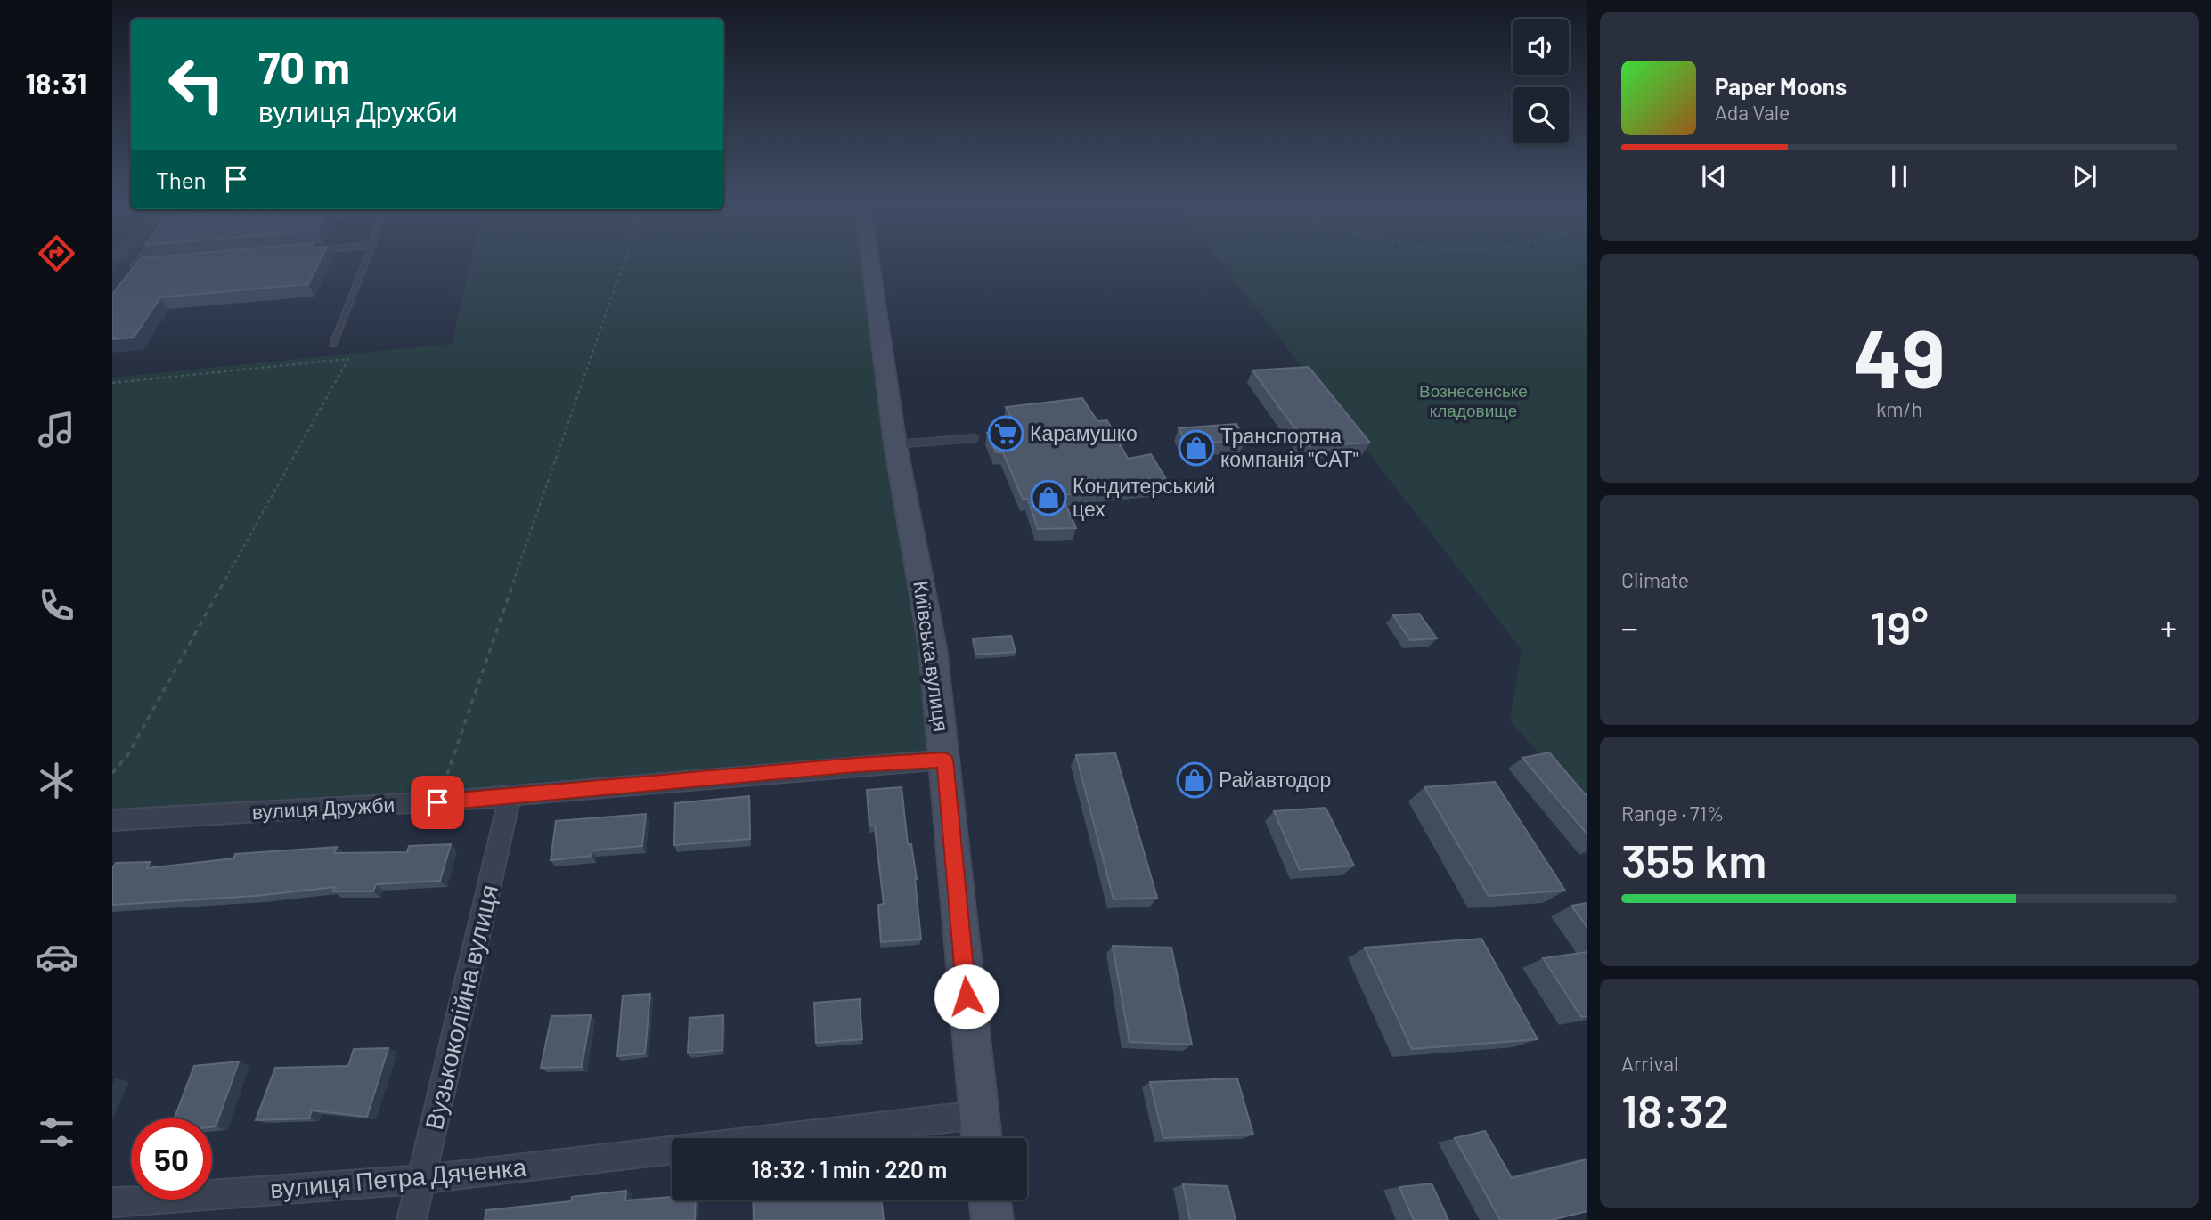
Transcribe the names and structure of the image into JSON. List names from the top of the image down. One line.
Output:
{"streets":{"main road":["Київська вулиця"],"street":["вулиця Дружби","Вузькоколійна вулиця","вулиця Петра Дяченка"]},"crossings":[["Київська вулиця","вулиця Дружби"],["Київська вулиця","вулиця Петра Дяченка"],["вулиця Дружби","Вузькоколійна вулиця"],["Вузькоколійна вулиця","вулиця Петра Дяченка"]],"parks":["Вознесенське кладовище"],"places":{"supermarket":["Карамушко"],"shop":["Транспортна компанія \"САТ\"","Кондитерський цех","Райавтодор"]},"page":{"tabs":"18:31","turn":["70 m","вулиця Дружби"],"song":["Paper Moons","Ada Vale"],"then":"Then","tile":[["49","km/h"],"Climate",["Range · 71%","355 km"],["Arrival","18:32"]],"heat":["−","19°","+"],"limit":"50","trip":"18:32 · 1 min · 220 m"}}
